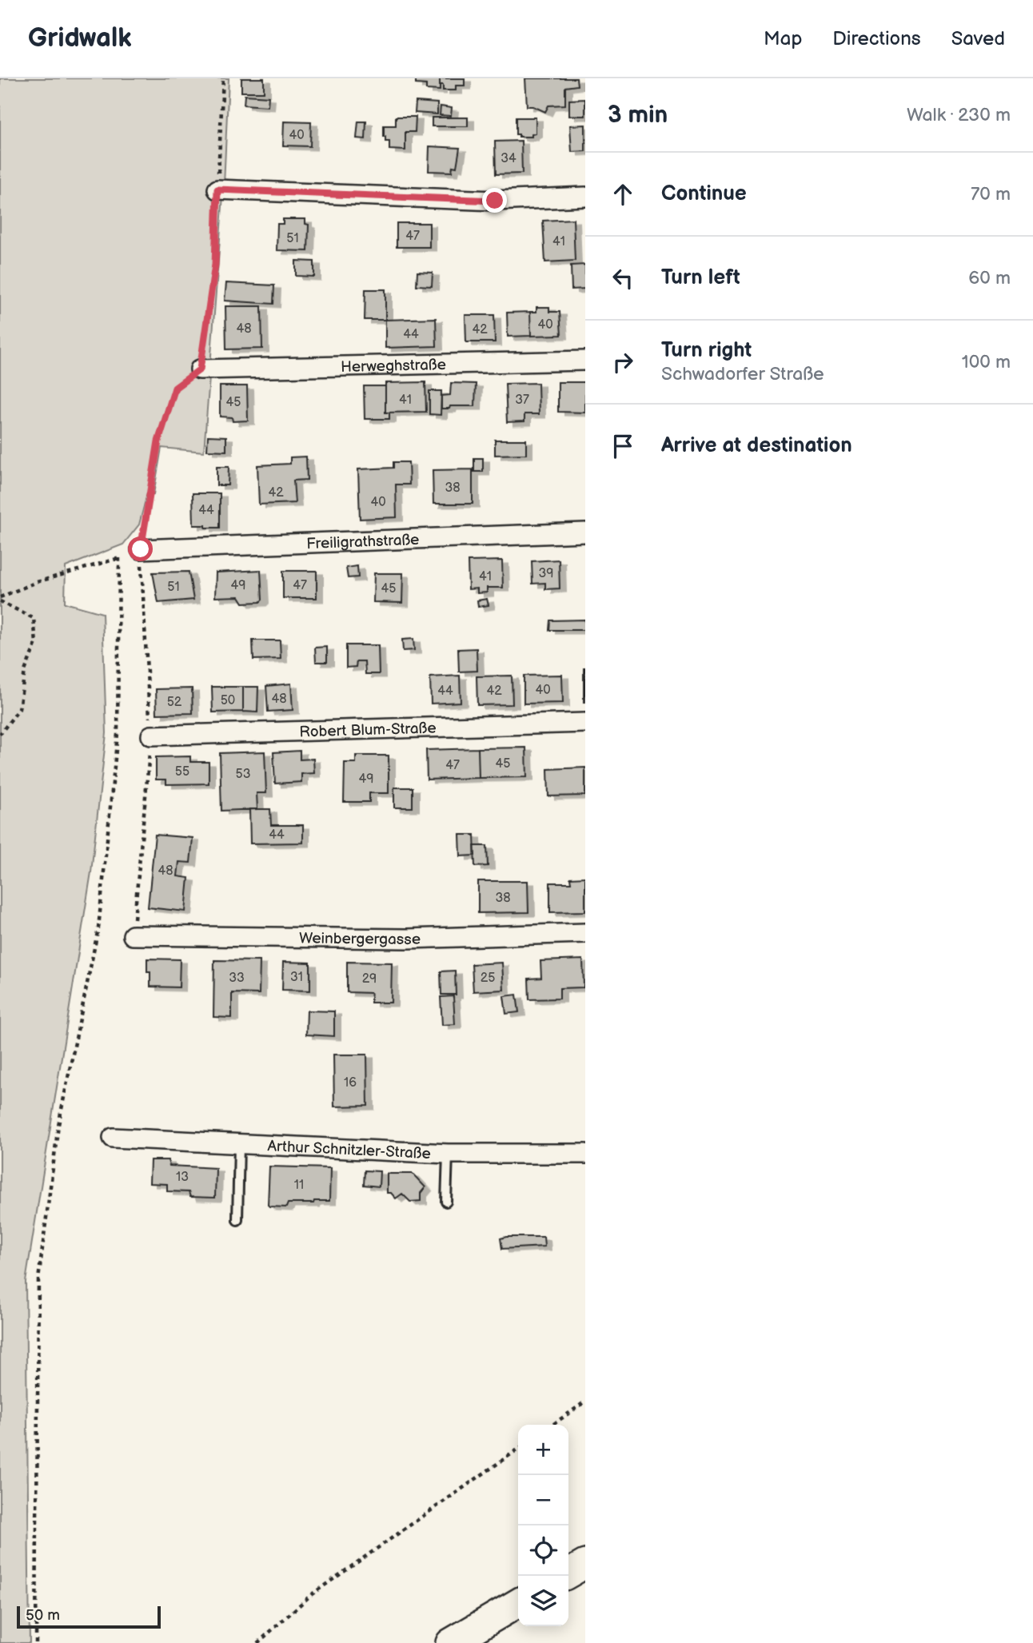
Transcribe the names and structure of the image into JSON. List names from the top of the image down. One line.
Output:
{"streets":{"street":["Herweghstraße","Freiligrathstraße","Robert Blum-Straße","Weinbergergasse","Arthur Schnitzler-Straße"]},"house_numbers":["40","34","47","51","41","40","48","42","44","41","37","45","38","42","40","44","39","41","49","47","51","45","40","44","42","48","50","52","45","47","55","53","49","44","48","38","31","33","25","29","16","13","11"],"scale_bar":"50 m","page":{"header":"Gridwalk","nav":["Map","Directions","Saved"],"heading":["3 min","Walk · 230 m"],"list":[["Continue","70 m"],["Turn left","60 m"],["Turn right","Schwadorfer Straße","100 m"],"Arrive at destination"],"map_buttons":["+","−"],"scale":"50 m"}}
